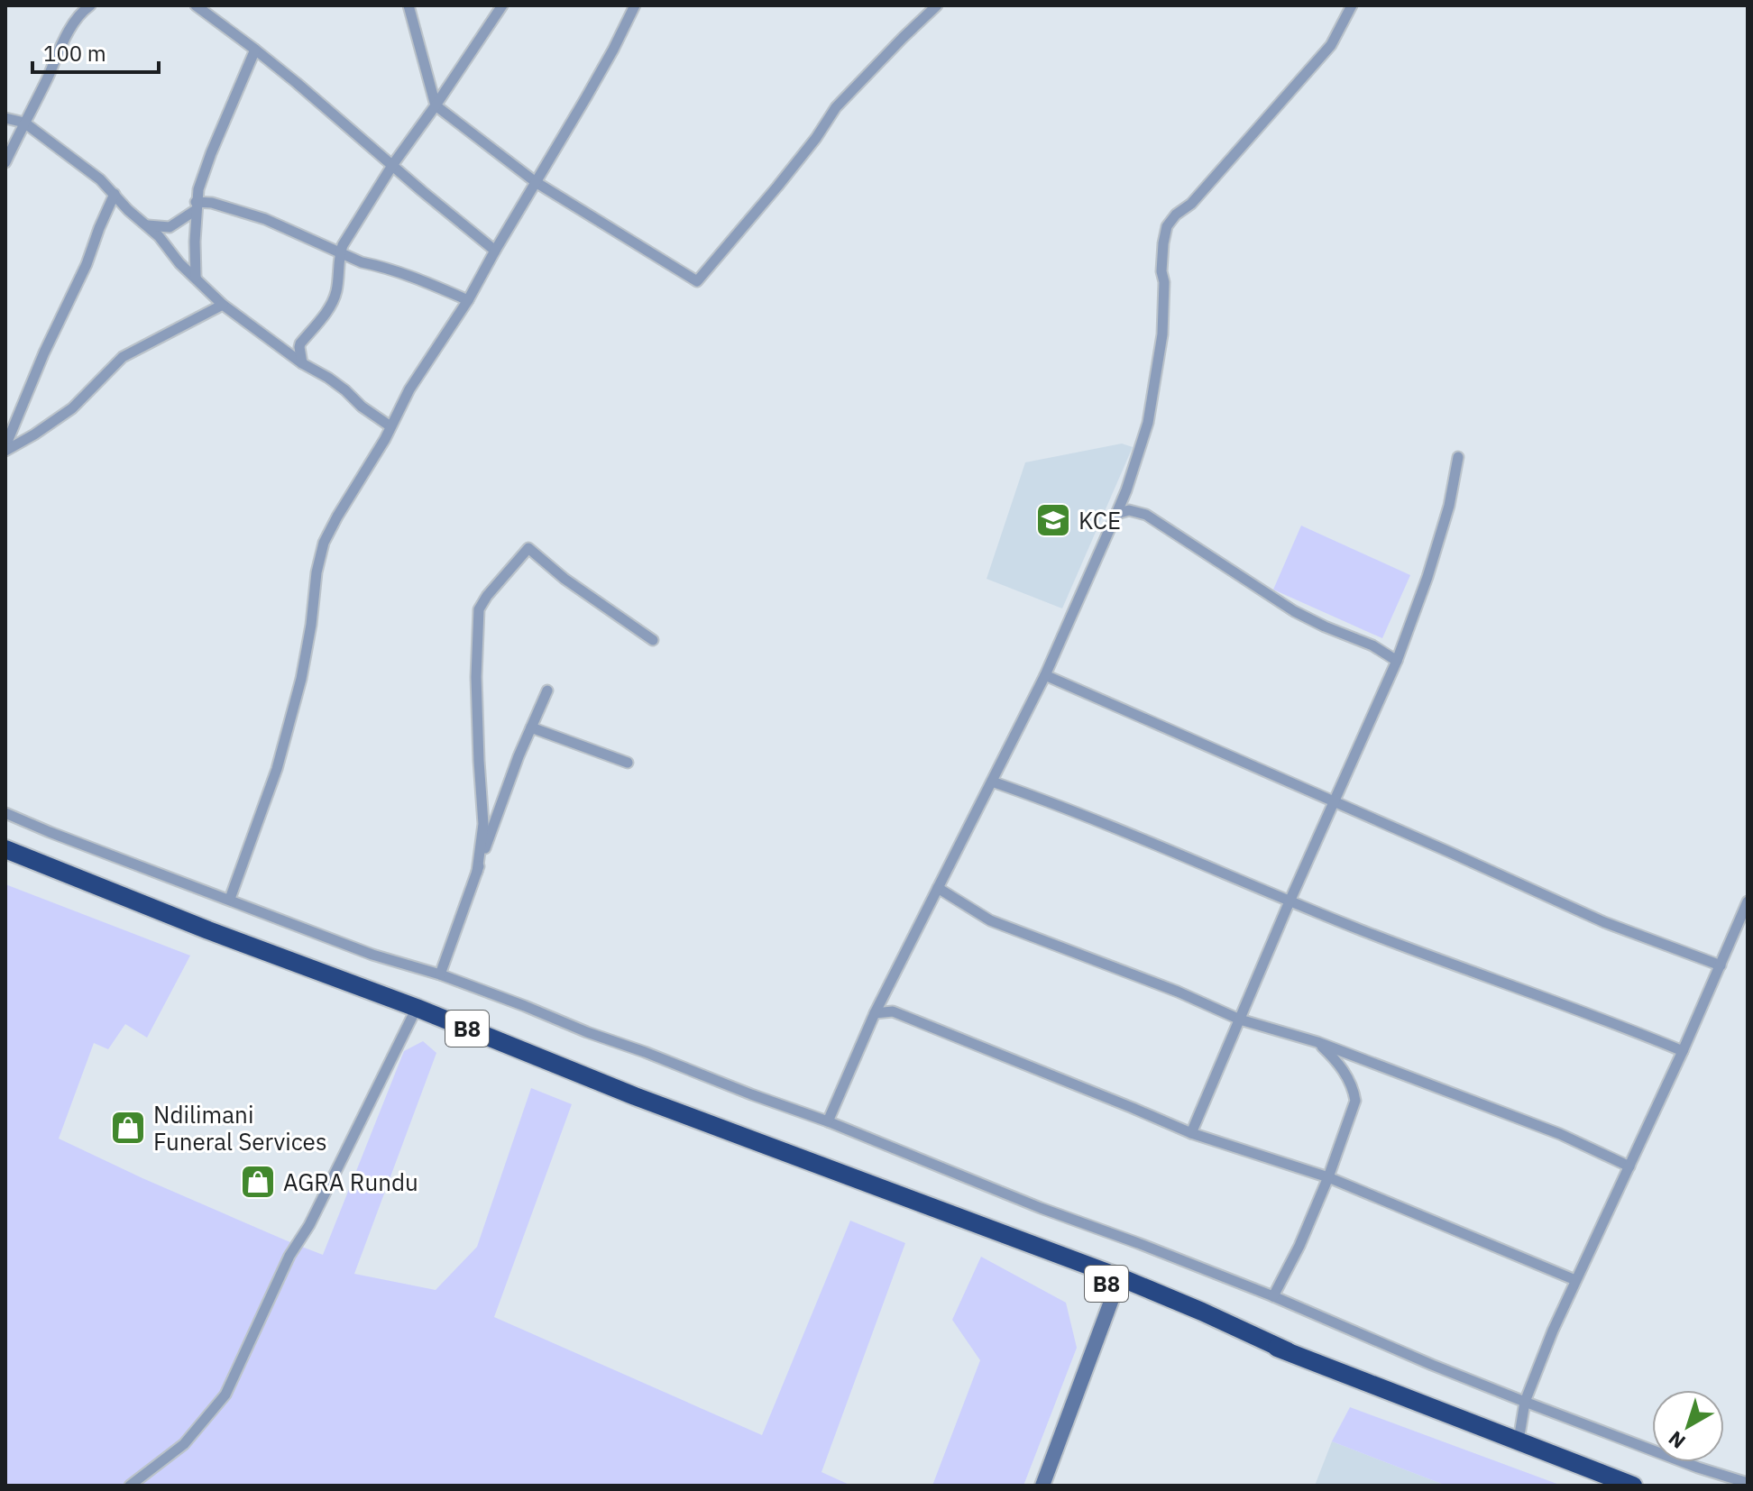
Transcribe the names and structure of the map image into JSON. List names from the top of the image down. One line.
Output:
{"streets":{"highway":["B8"]},"places":{"school or university":["KCE"],"shop":["Ndilimani Funeral Services","AGRA Rundu"]},"scale_bar":"100 m","north":"bottom left"}
